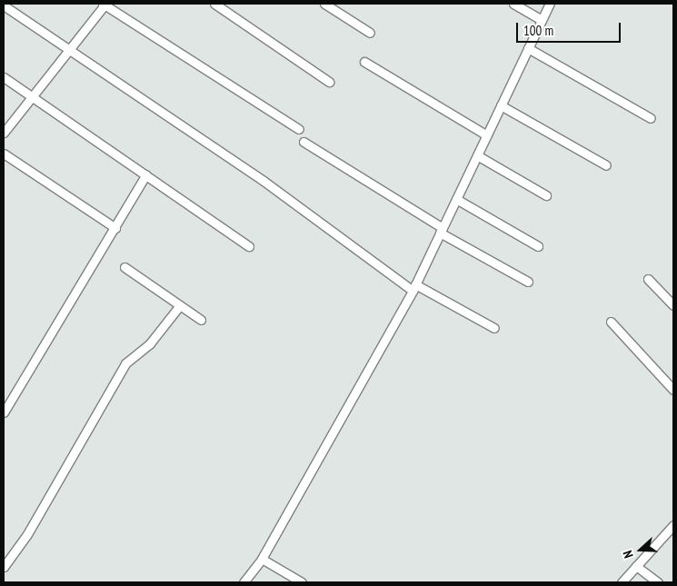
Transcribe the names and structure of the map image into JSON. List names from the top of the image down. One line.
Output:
{"scale_bar":"100 m","north":"left"}
